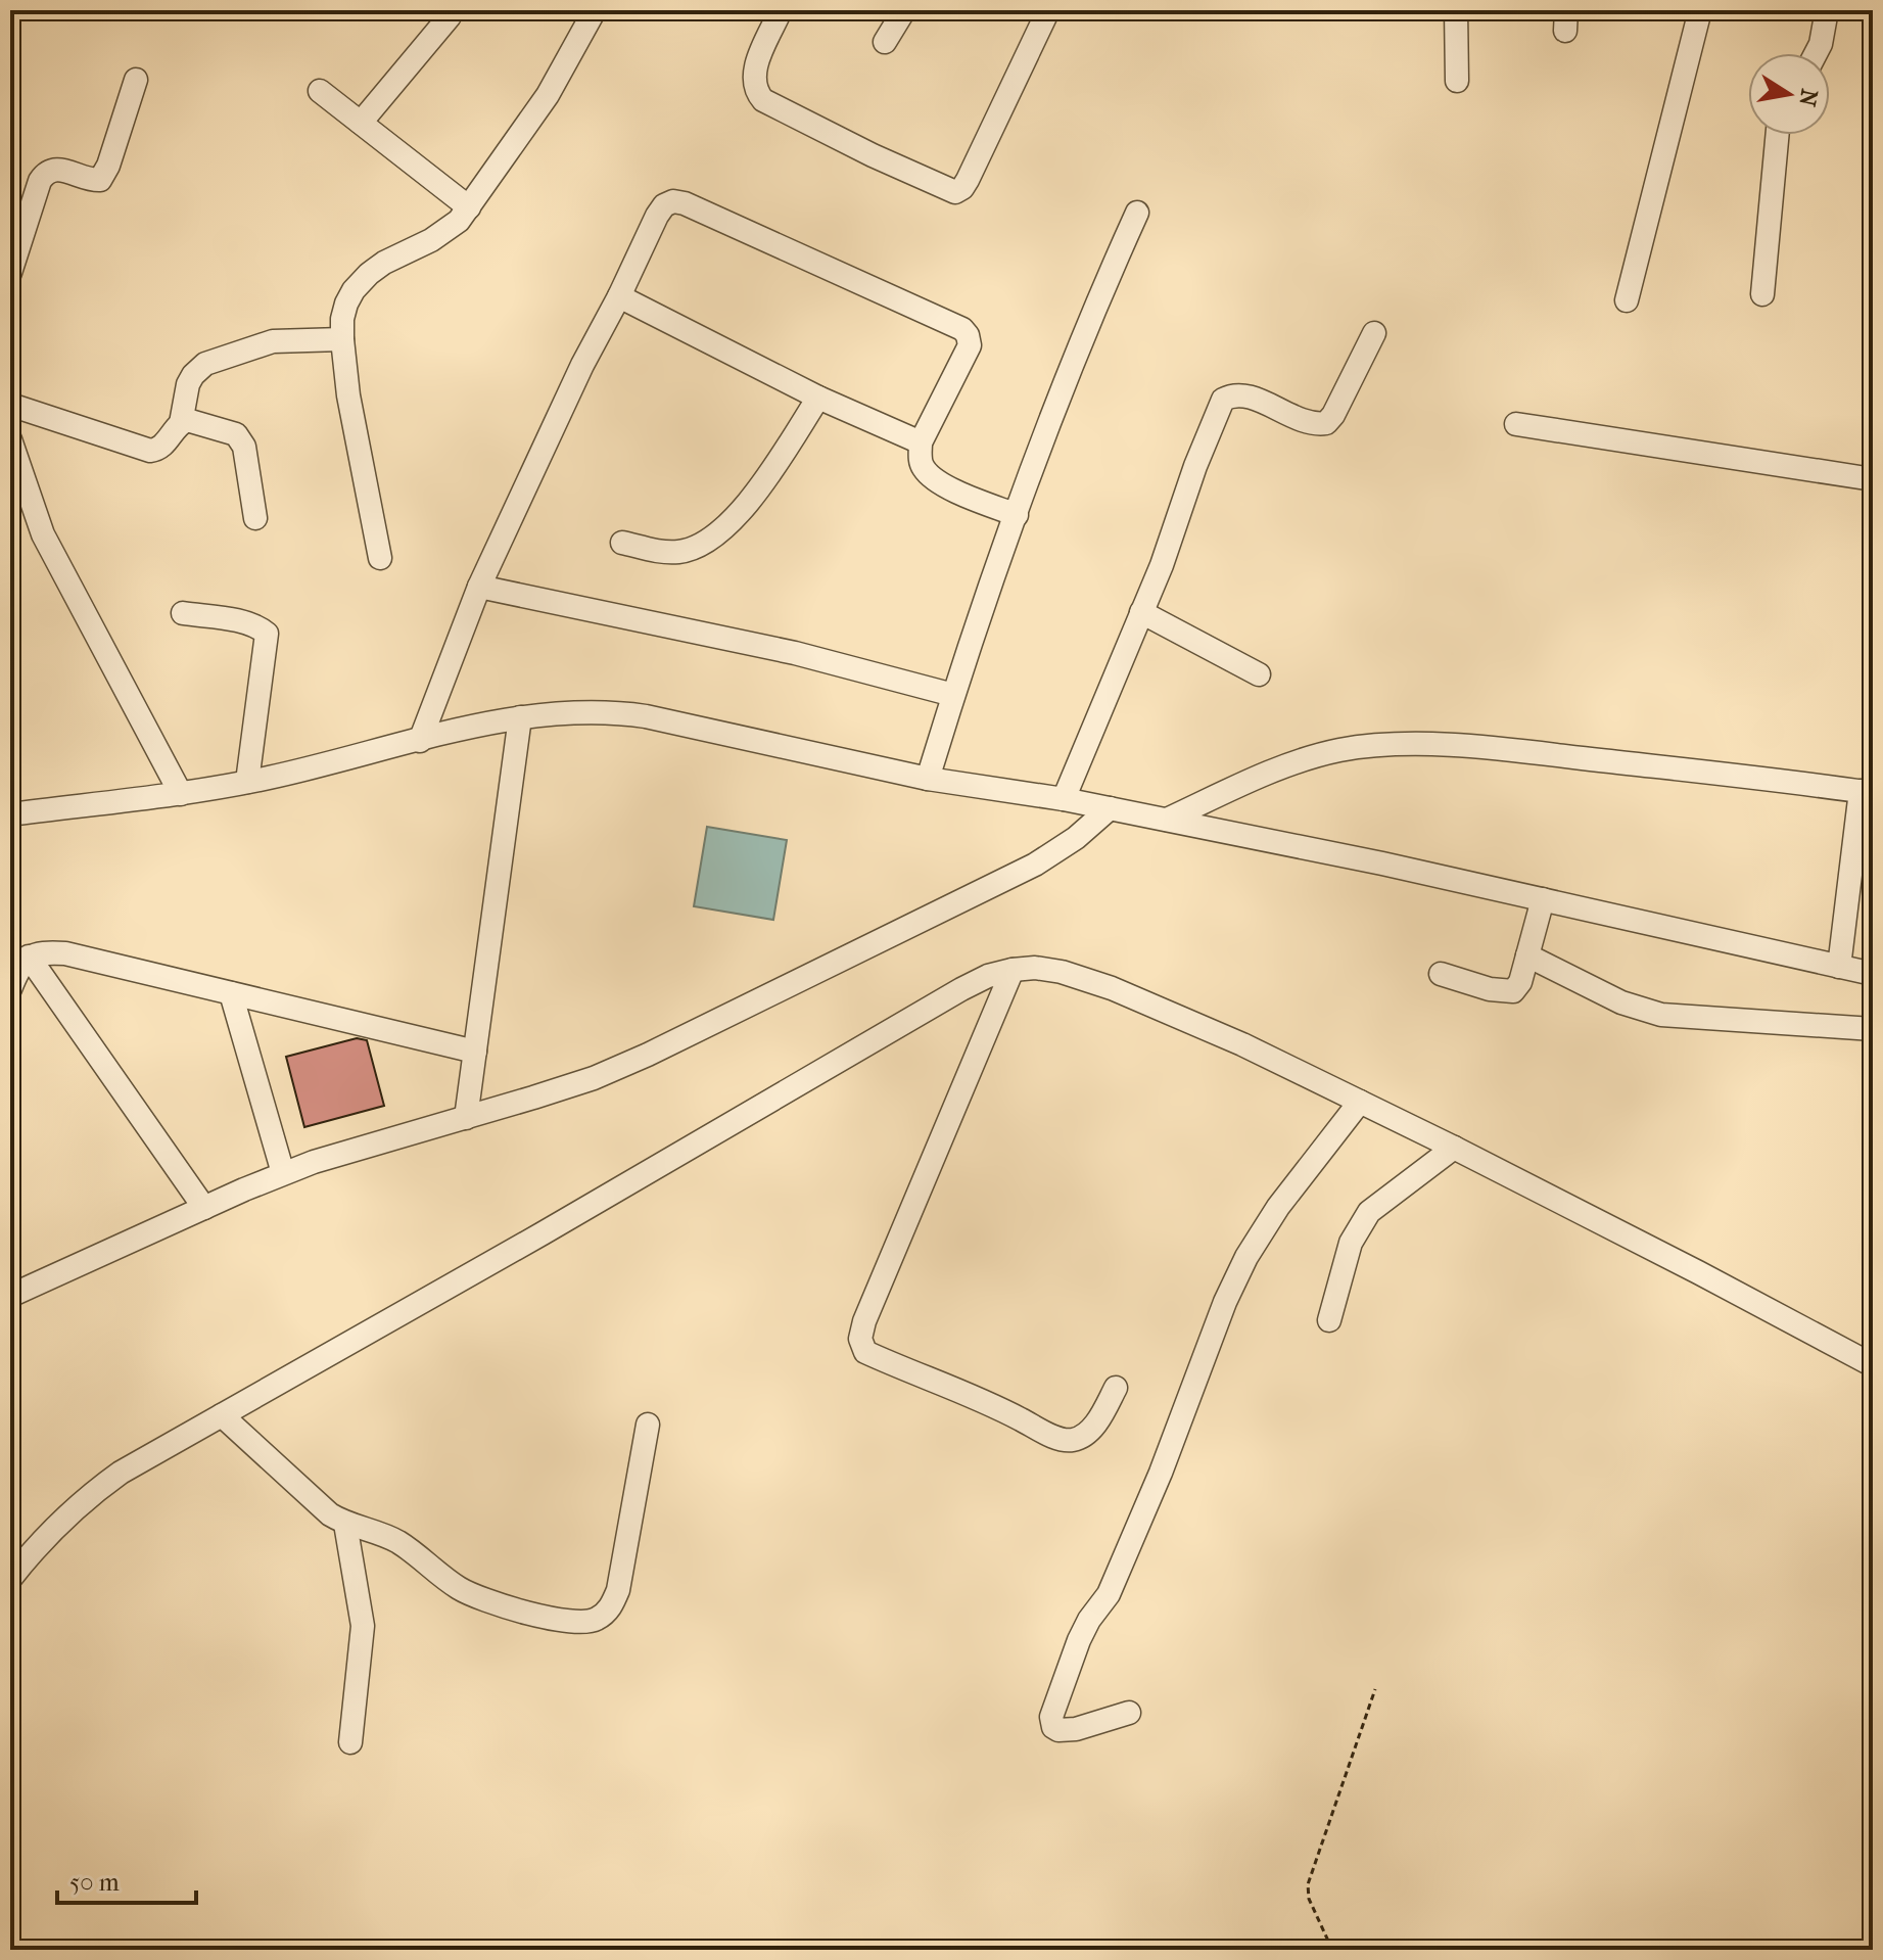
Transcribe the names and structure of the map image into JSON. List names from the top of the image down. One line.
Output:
{"scale_bar":"50 m","north":"right"}
